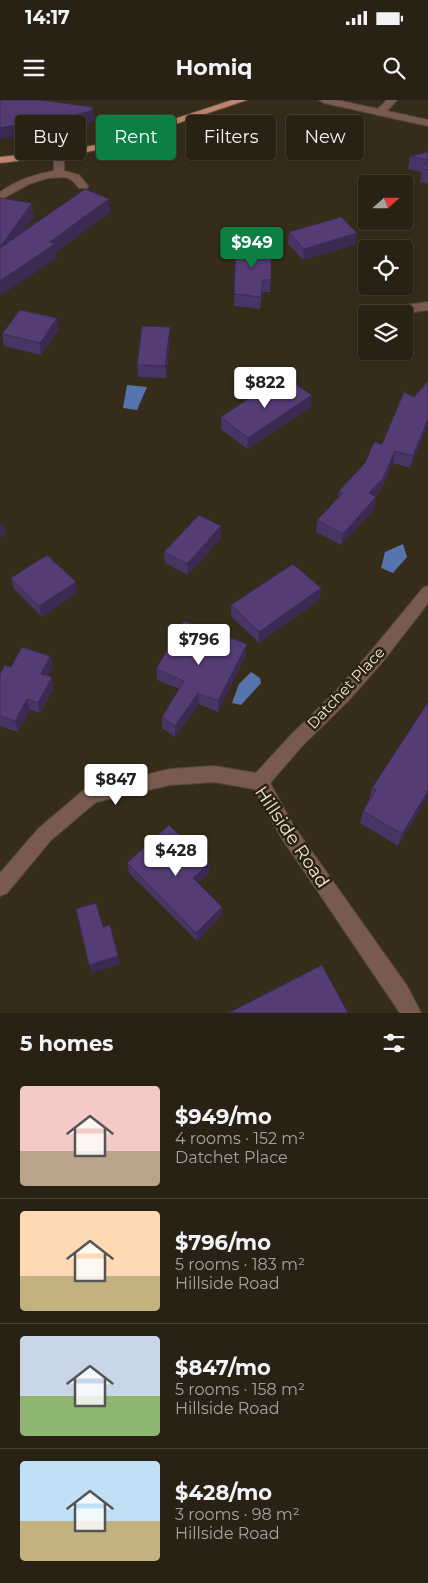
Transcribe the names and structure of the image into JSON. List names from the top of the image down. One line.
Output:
{"streets":{"street":["Datchet Place","Hillside Road"]},"crossings":[["Datchet Place","Hillside Road"]],"north":"right","page":{"status":"14:17","header":"Homiq","chip":["Buy","Rent","Filters","New"],"price":["$949","$822","$796","$847","$428"],"heading":"5 homes","list":[{"name":"$949/mo","note":"4 rooms · 152 m² · Datchet Place"},{"name":"$796/mo","note":"5 rooms · 183 m² · Hillside Road"},{"name":"$847/mo","note":"5 rooms · 158 m² · Hillside Road"},{"name":"$428/mo","note":"3 rooms · 98 m² · Hillside Road"}]}}
